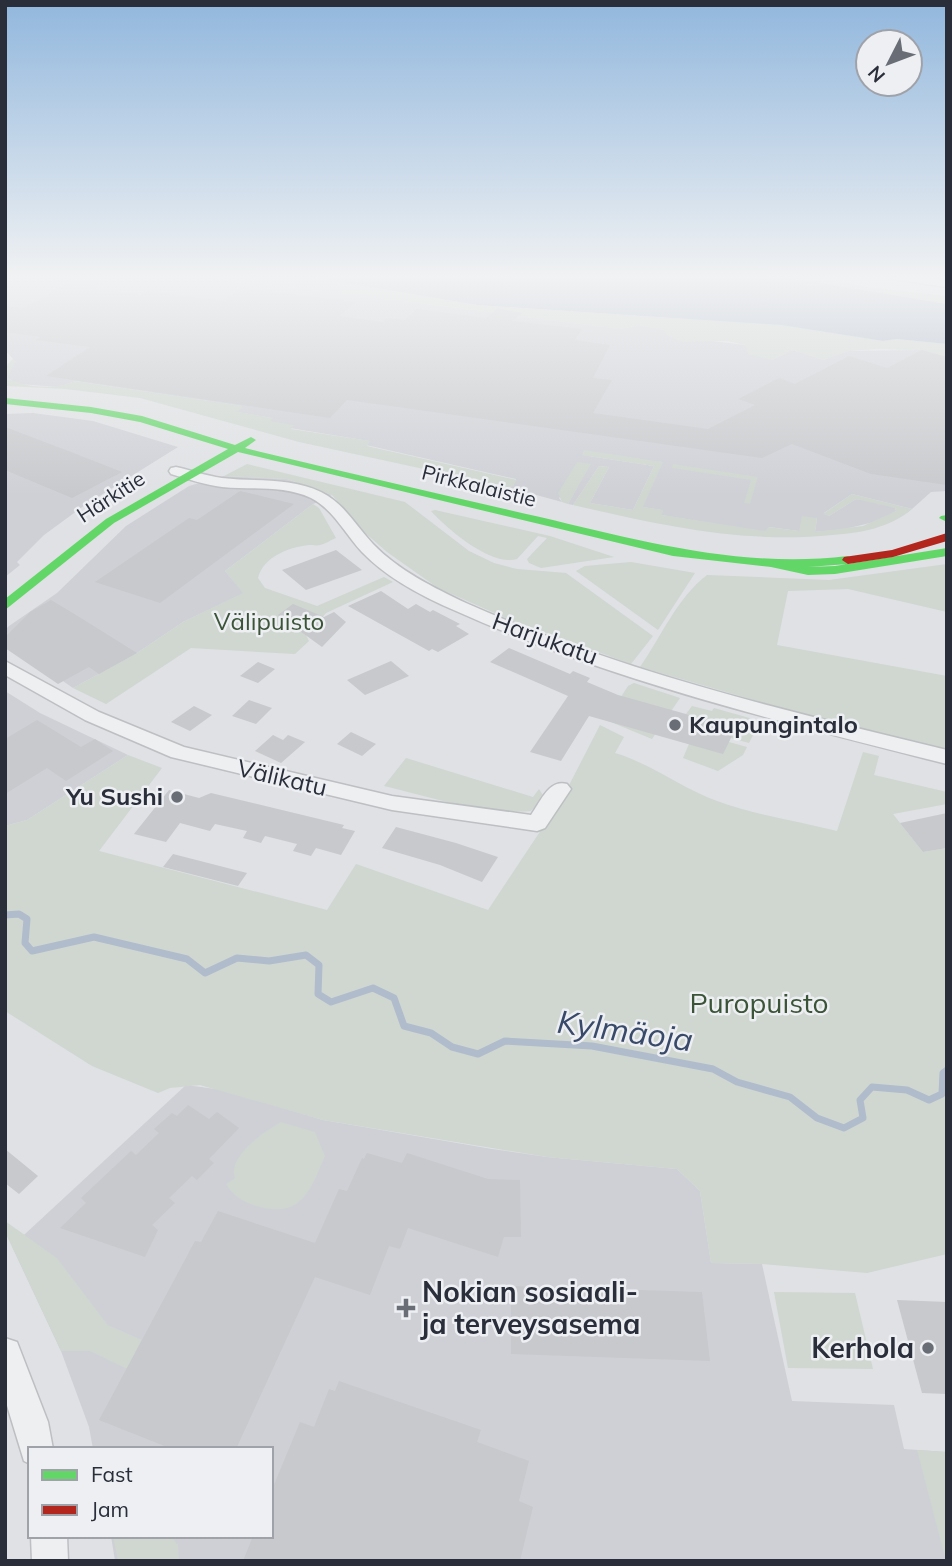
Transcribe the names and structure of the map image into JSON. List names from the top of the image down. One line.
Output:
{"streets":{"main road":["Pirkkalaistie","Härkitie"],"street":["Harjukatu","Välikatu"]},"crossings":[["Pirkkalaistie","Härkitie"],["Härkitie","Harjukatu"]],"water":["Kylmäoja"],"parks":["Välipuisto","Puropuisto"],"places":{"other":["Kaupungintalo","Yu Sushi","Kerhola"],"health":["Nokian sosiaali- ja terveysasema"]},"legend":["Fast","Jam"],"north":"bottom left"}
